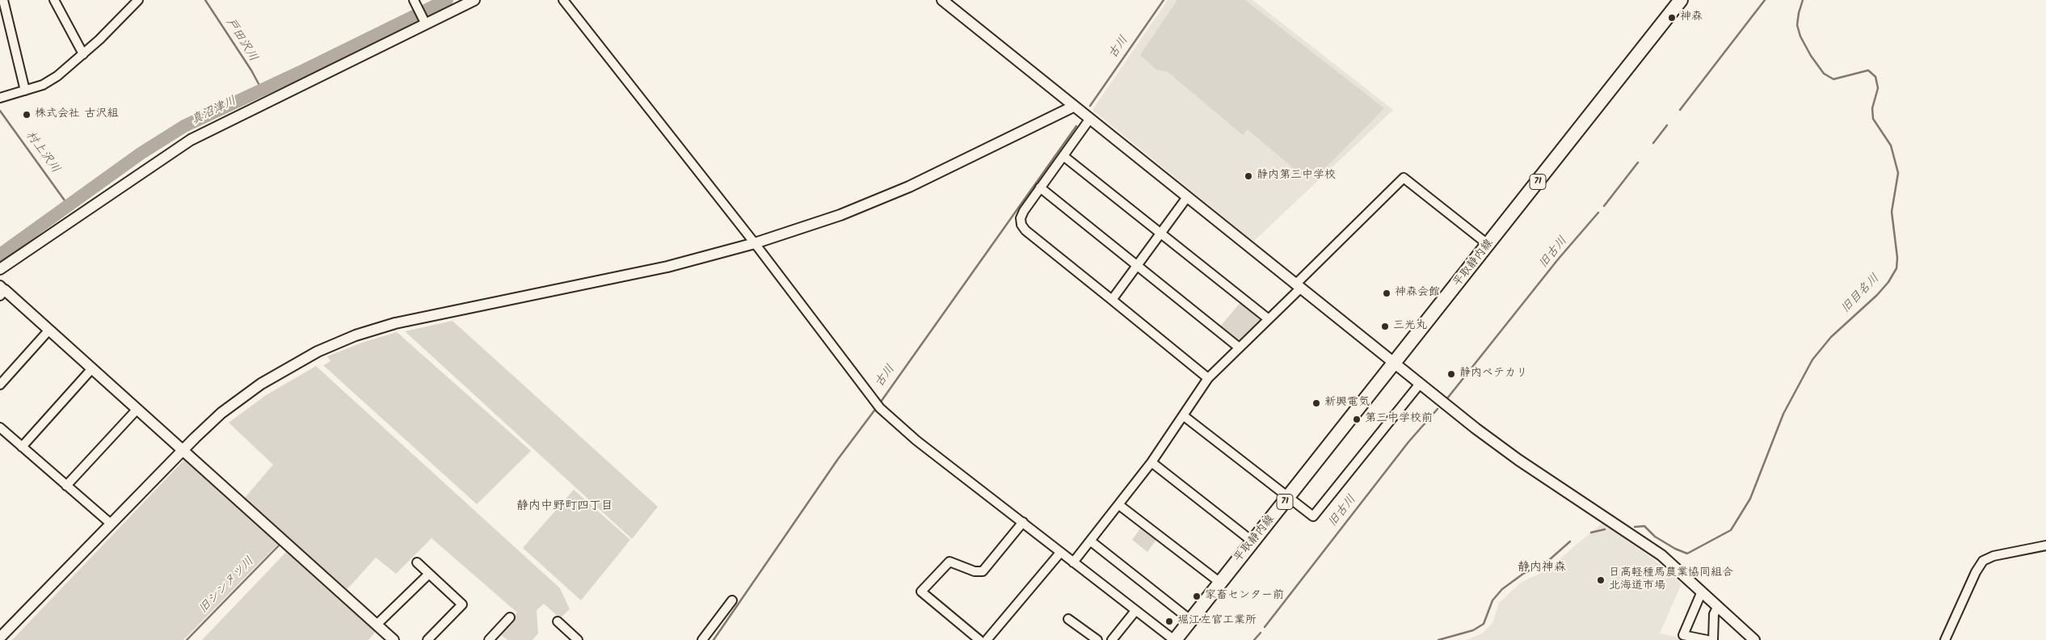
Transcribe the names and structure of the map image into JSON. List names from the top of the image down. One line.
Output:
{"streets":{"main road":["71","平取静内線"]},"districts":["静内中野町四丁目","静内神森"],"water":["戸田沢川","古川","真沼津川","村上沢川","旧古川","旧目名川","旧シンヌツ川"],"places":["神森","株式会社 古沢組","静内第三中学校","神森会館","三光丸","静内ぺテカリ","新興電気","第三中学校前","日高軽種馬農業協同組合 北海道市場","家畜センター前","堀江左官工業所"]}
